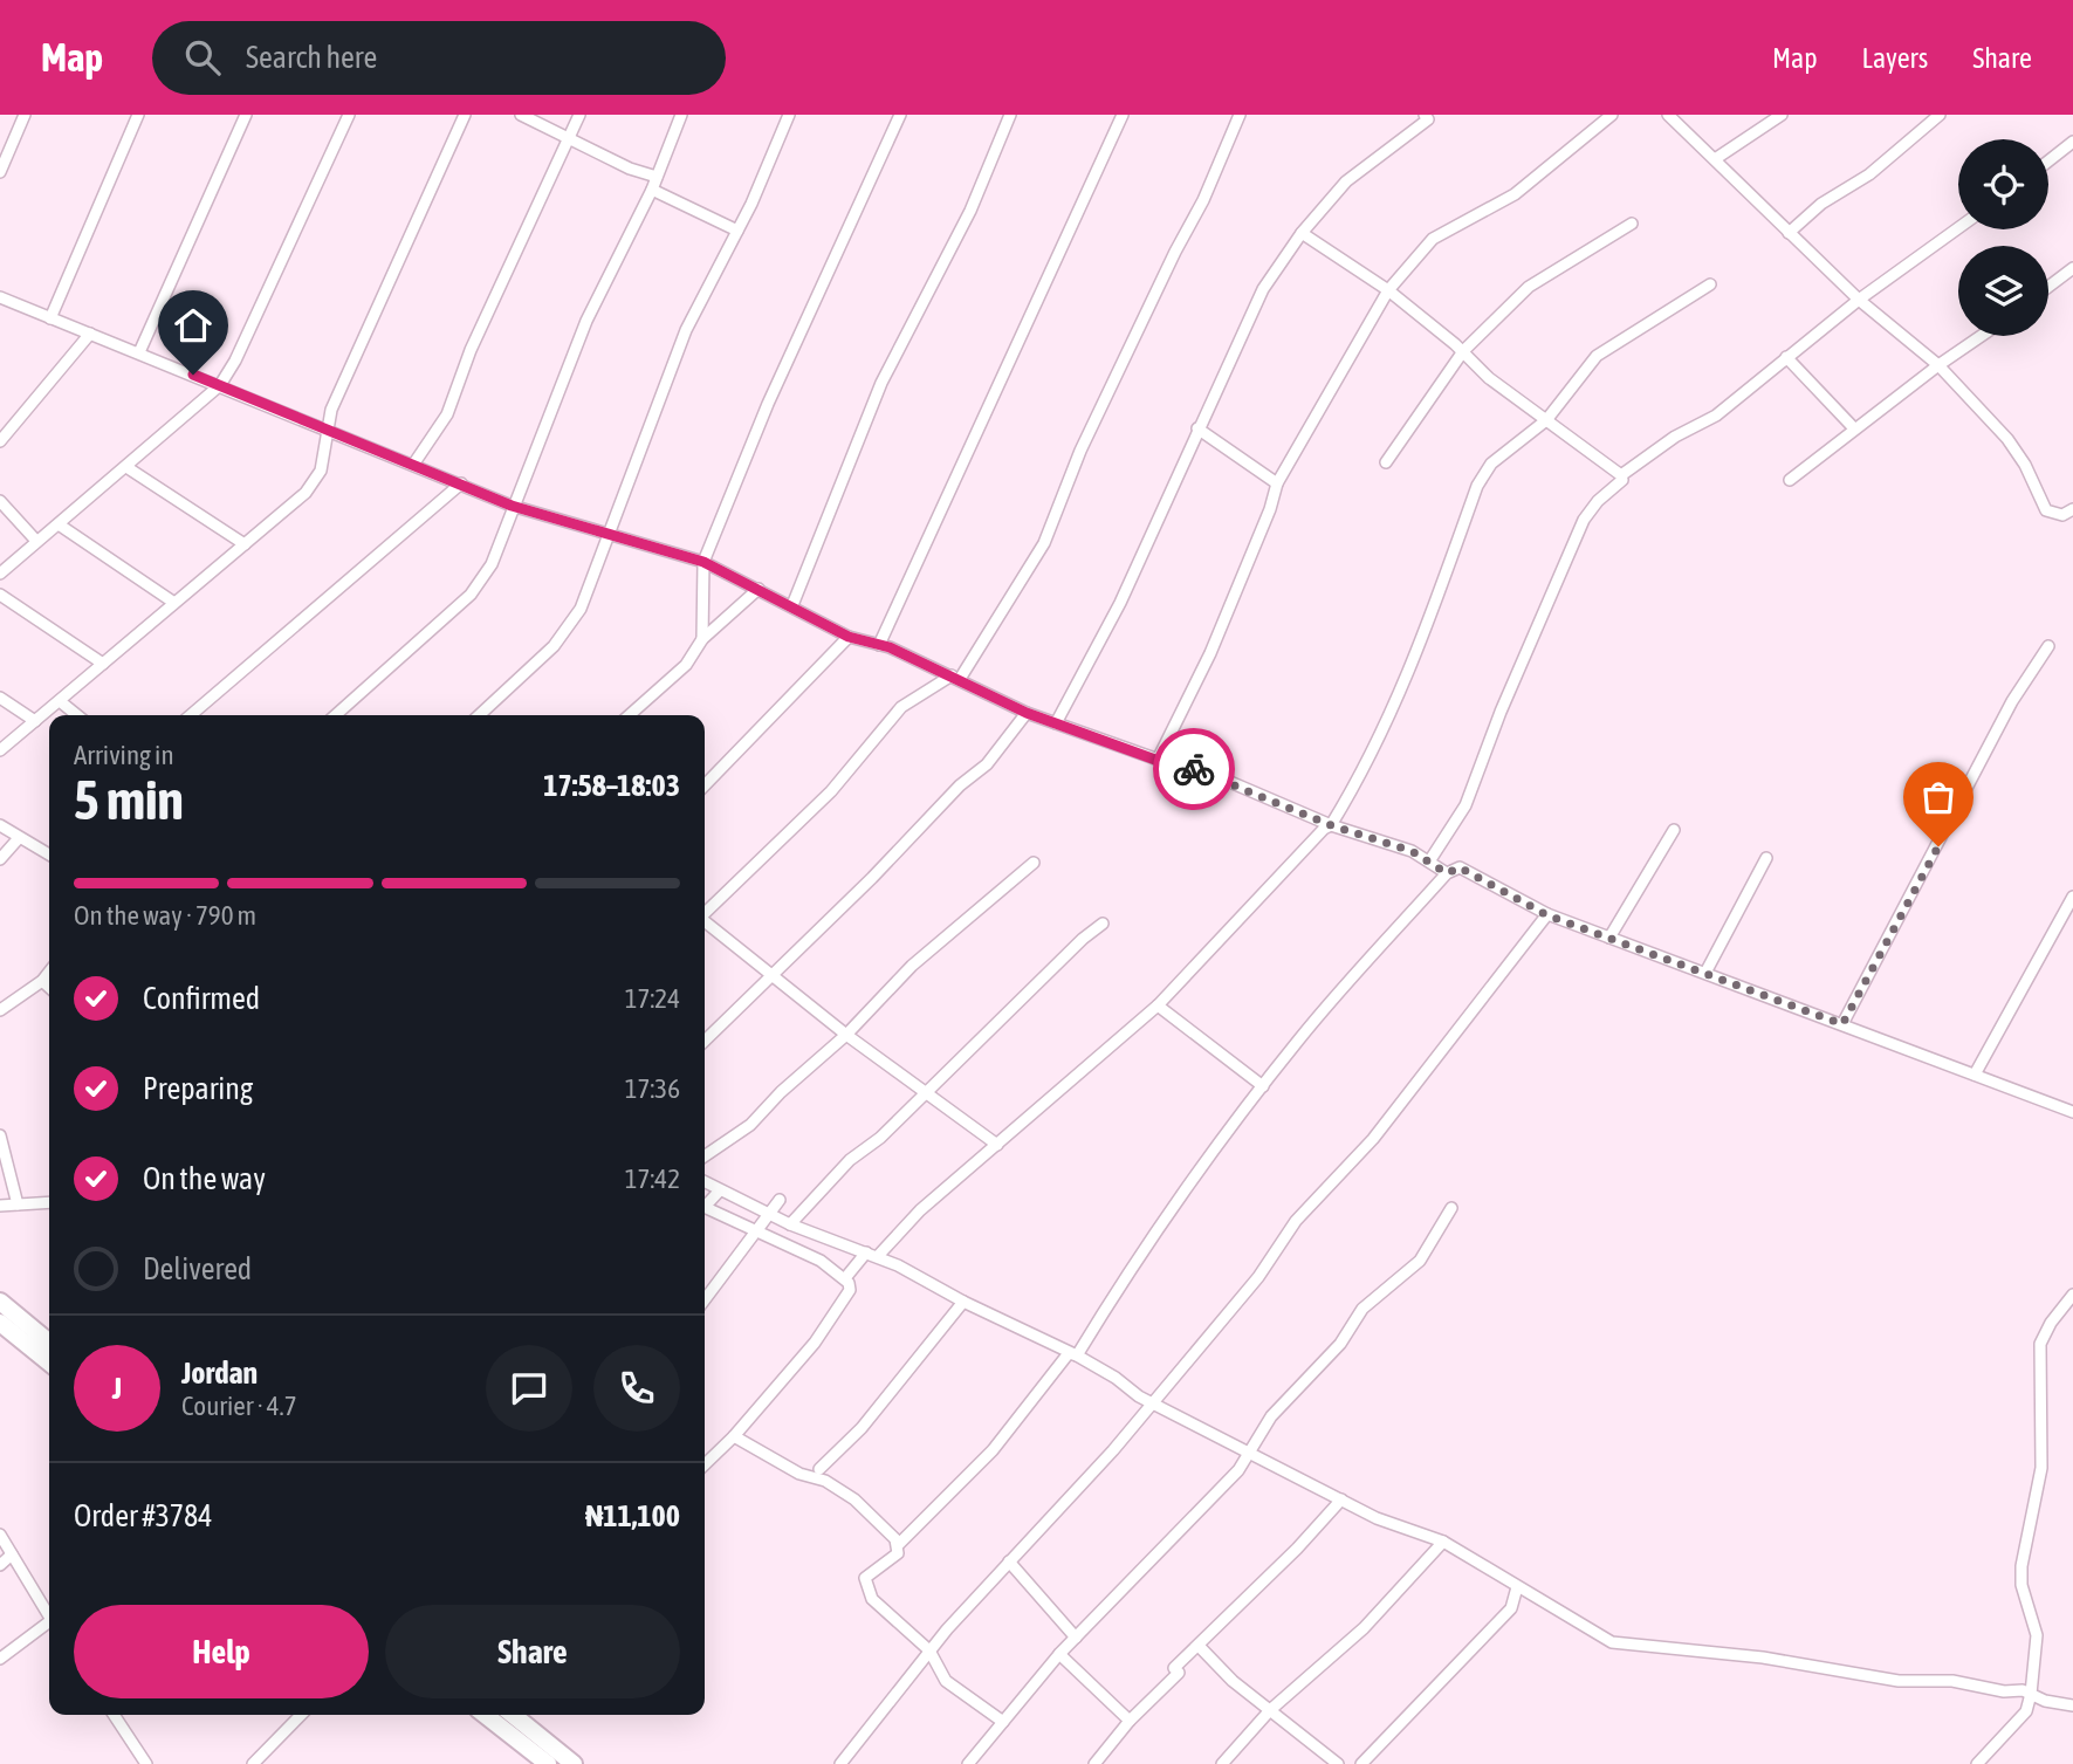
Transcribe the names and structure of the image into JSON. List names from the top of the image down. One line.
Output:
{"page":{"header":"Map","search":"Search here","nav":["Map","Layers","Share"],"heading":["5 min","Arriving in","17:58–18:03"],"panel":["Jordan","Courier · 4.7","Order #3784","₦11,100"],"bar":"On the way · 790 m","list":[["Confirmed","17:24"],["Preparing","17:36"],["On the way","17:42"],"Delivered"],"round":"J","buttons":["Help","Share"]}}
